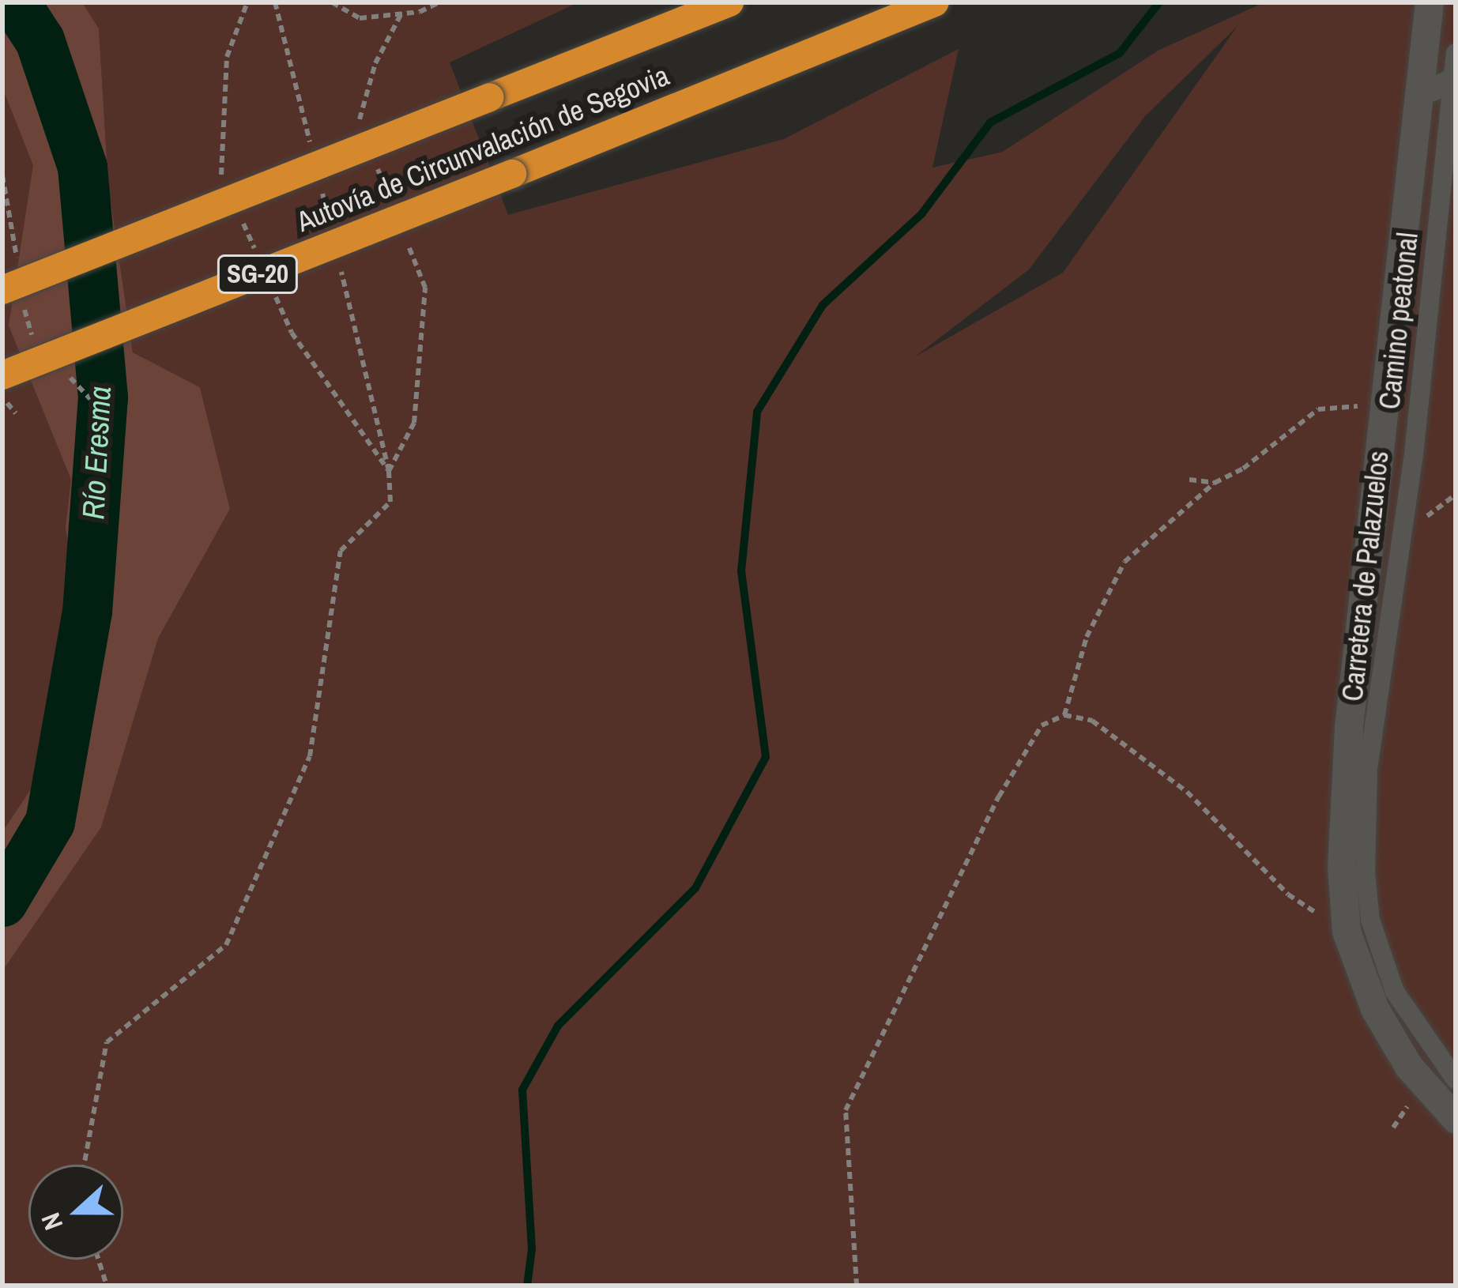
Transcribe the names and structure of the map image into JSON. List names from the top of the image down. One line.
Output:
{"streets":{"highway":["Autovía de Circunvalación de Segovia","SG-20"],"street":["Camino peatonal","Carretera de Palazuelos"]},"water":["Río Eresma"],"north":"left"}
